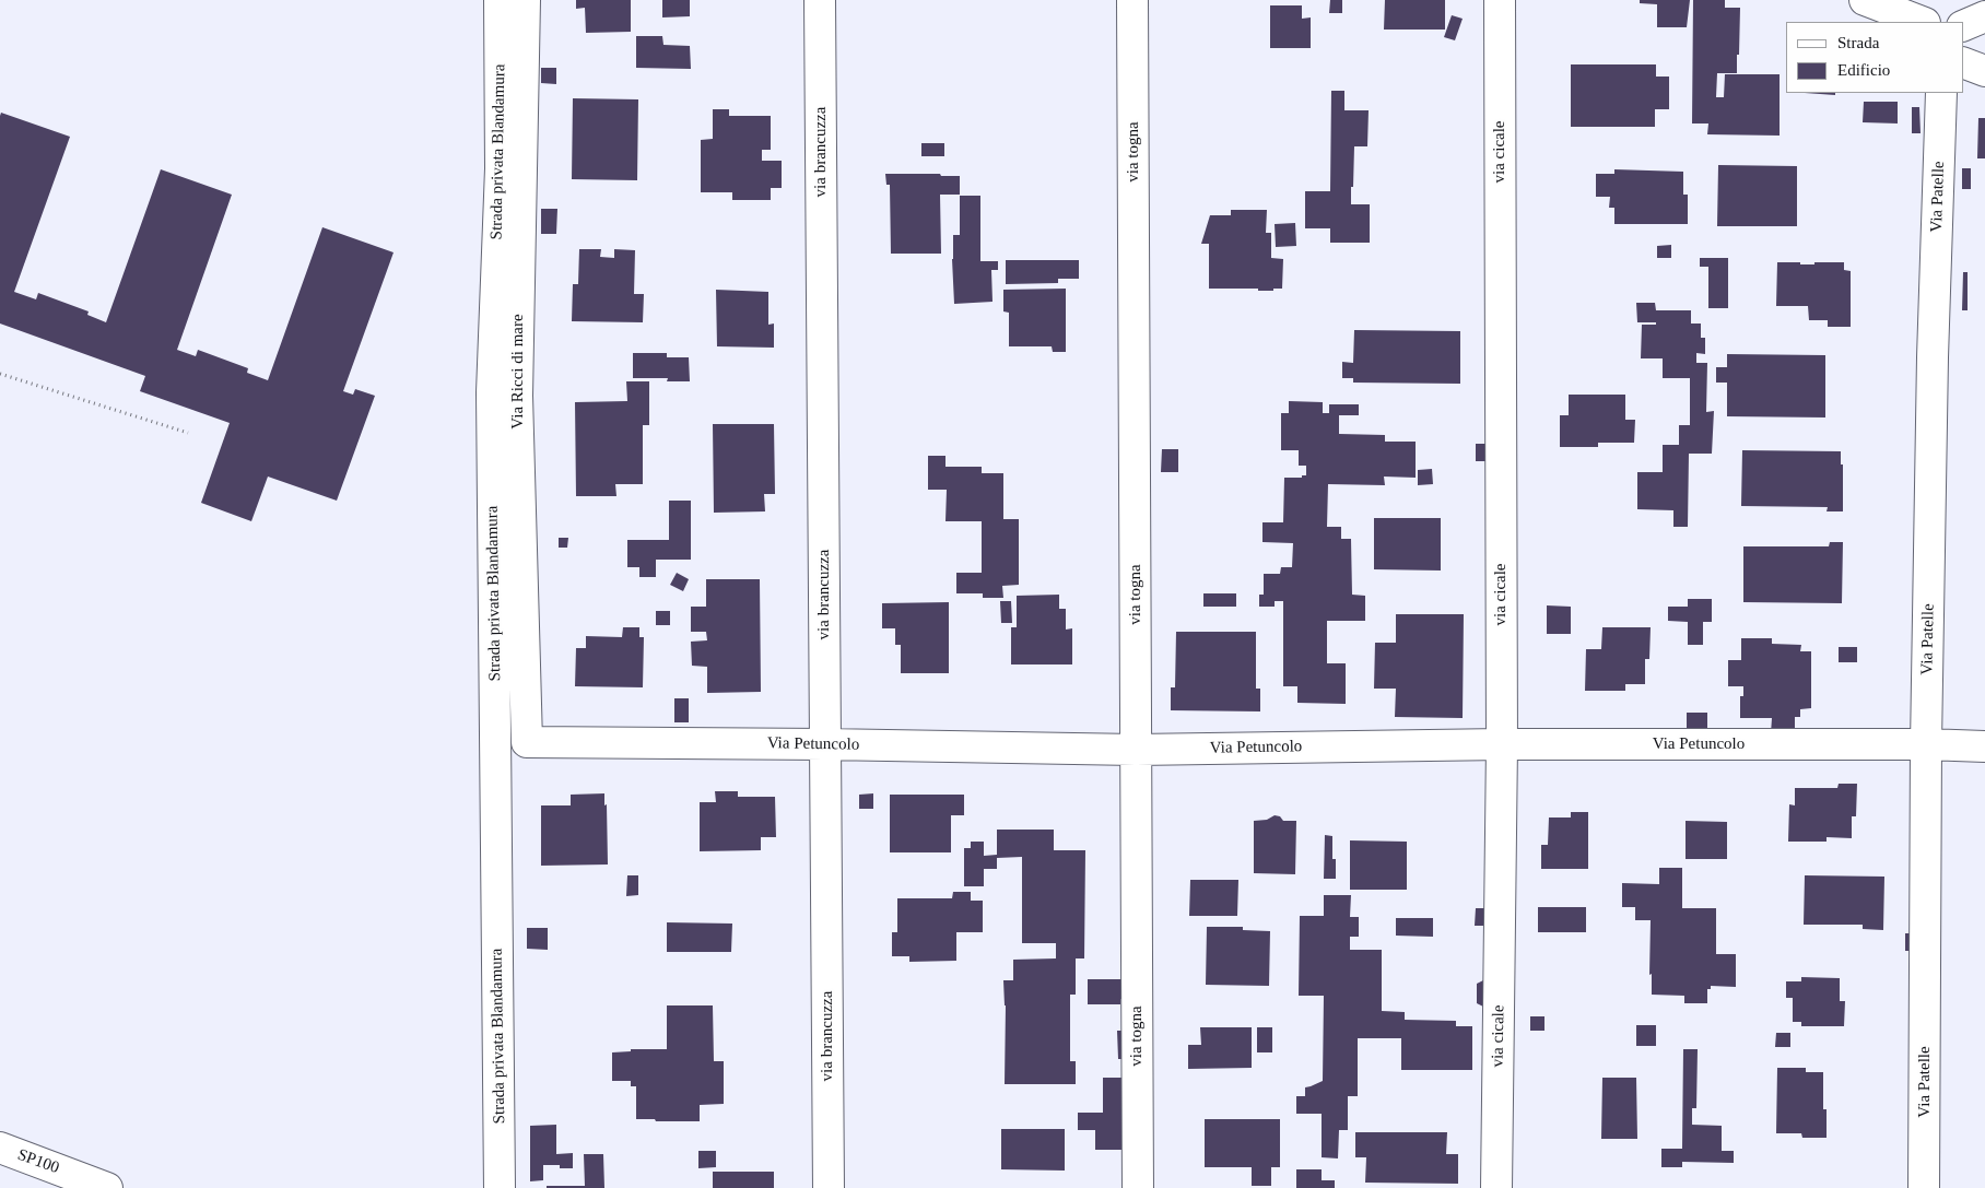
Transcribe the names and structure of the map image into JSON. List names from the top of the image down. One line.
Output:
{"streets":{"street":["Strada privata Blandamura","via brancuzza","via togna","via cicale","Via Patelle","Via Ricci di mare","Via Petuncolo","SP100"]},"crossings":[["Strada privata Blandamura","Via Ricci di mare"],["via brancuzza","Via Petuncolo"],["via togna","Via Petuncolo"],["via cicale","Via Petuncolo"],["Via Patelle","Via Petuncolo"],["Via Ricci di mare","Via Petuncolo"]],"legend":["Strada","Edificio"]}
